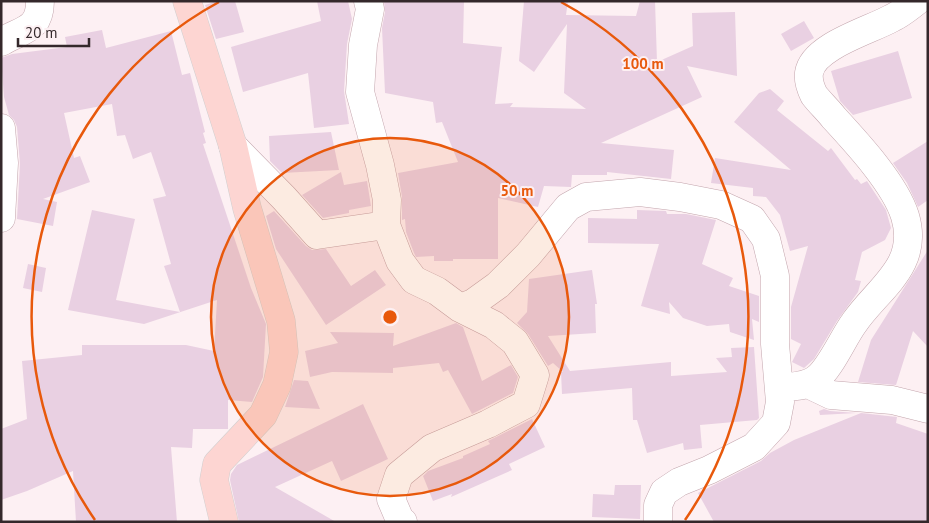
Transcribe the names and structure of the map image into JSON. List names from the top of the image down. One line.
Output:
{"scale_bar":"20 m","rings":["100 m","50 m"]}
